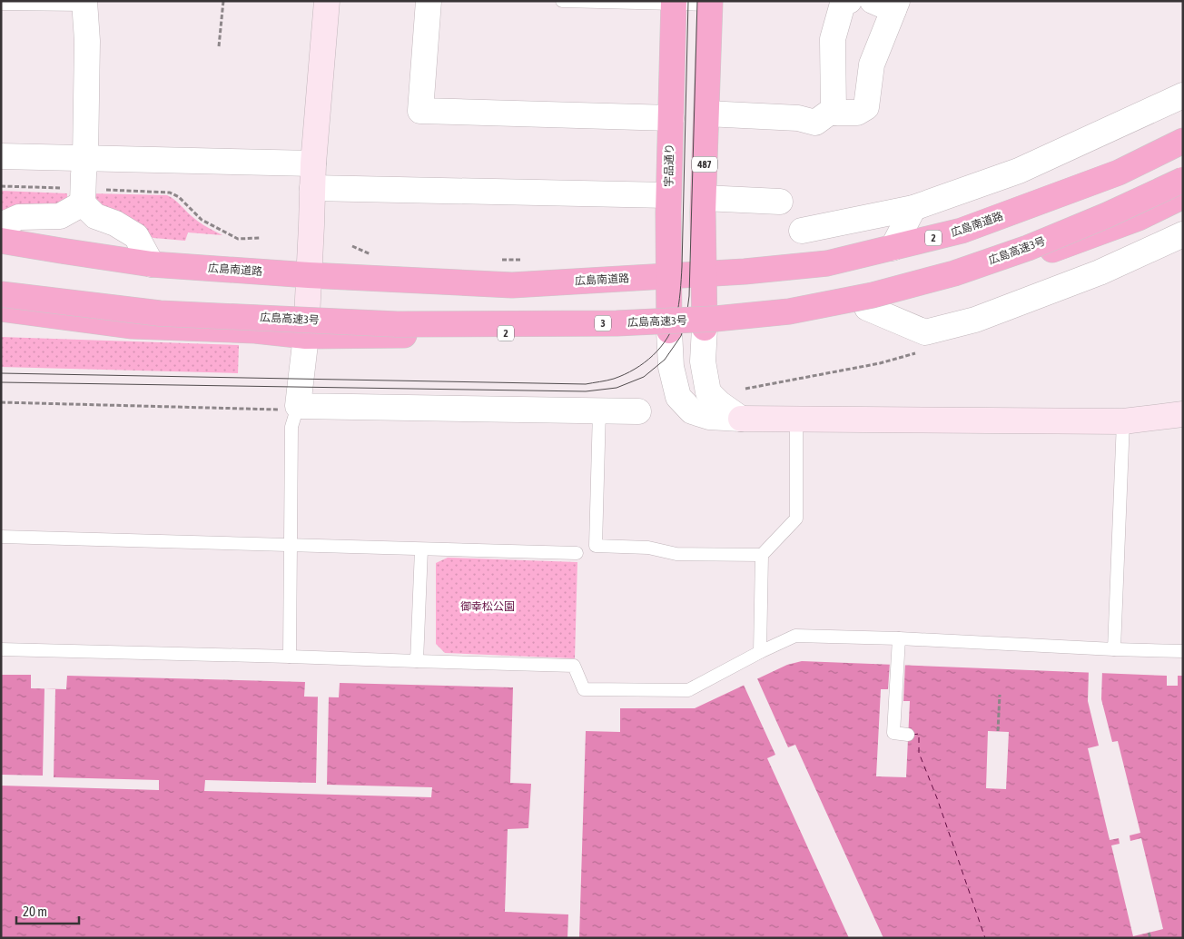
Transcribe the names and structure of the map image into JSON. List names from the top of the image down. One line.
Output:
{"streets":{"highway":["487","宇品通り","広島南道路","2","広島高速3号","3"]},"crossings":[["487","広島南道路"],["487","2"],["宇品通り","広島南道路"],["宇品通り","2"]],"parks":["御幸松公園"],"scale_bar":"20 m"}
